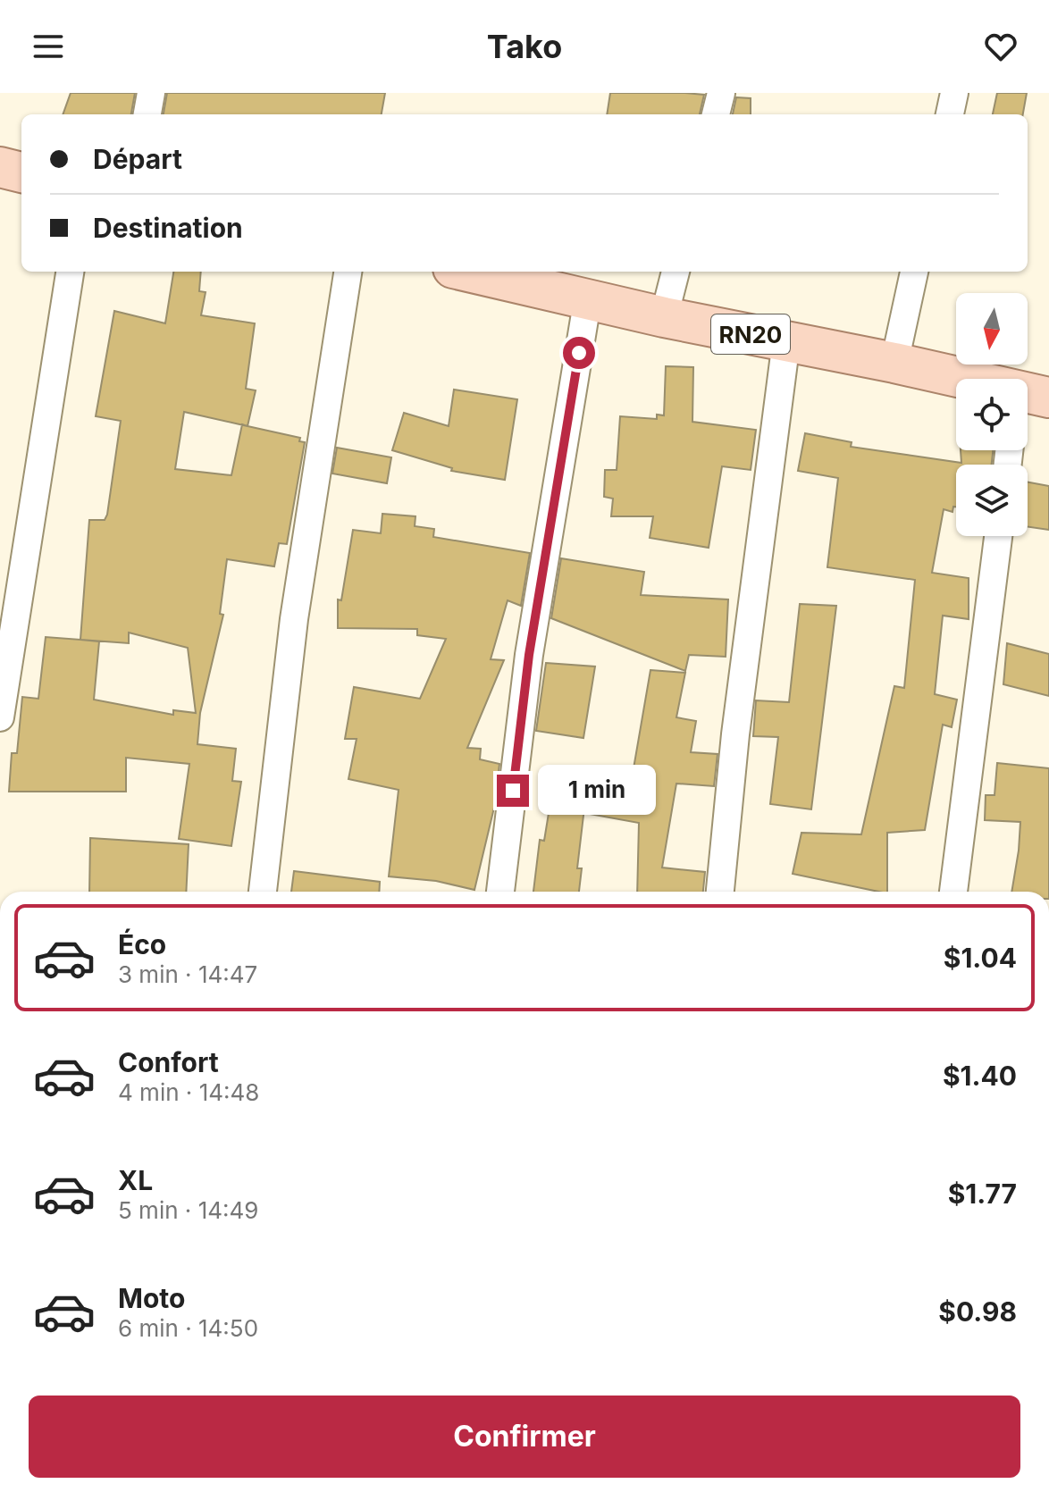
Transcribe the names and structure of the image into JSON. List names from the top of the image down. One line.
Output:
{"streets":{"main road":["RN20"]},"north":"bottom","page":{"header":"Tako","banner":["Départ","Destination"],"bubble":"1 min","list":[{"name":"Éco","note":"3 min · 14:47","value":"$1.04"},{"name":"Confort","note":"4 min · 14:48","value":"$1.40"},{"name":"XL","note":"5 min · 14:49","value":"$1.77"},{"name":"Moto","note":"6 min · 14:50","value":"$0.98"}],"buttons":"Confirmer"}}
